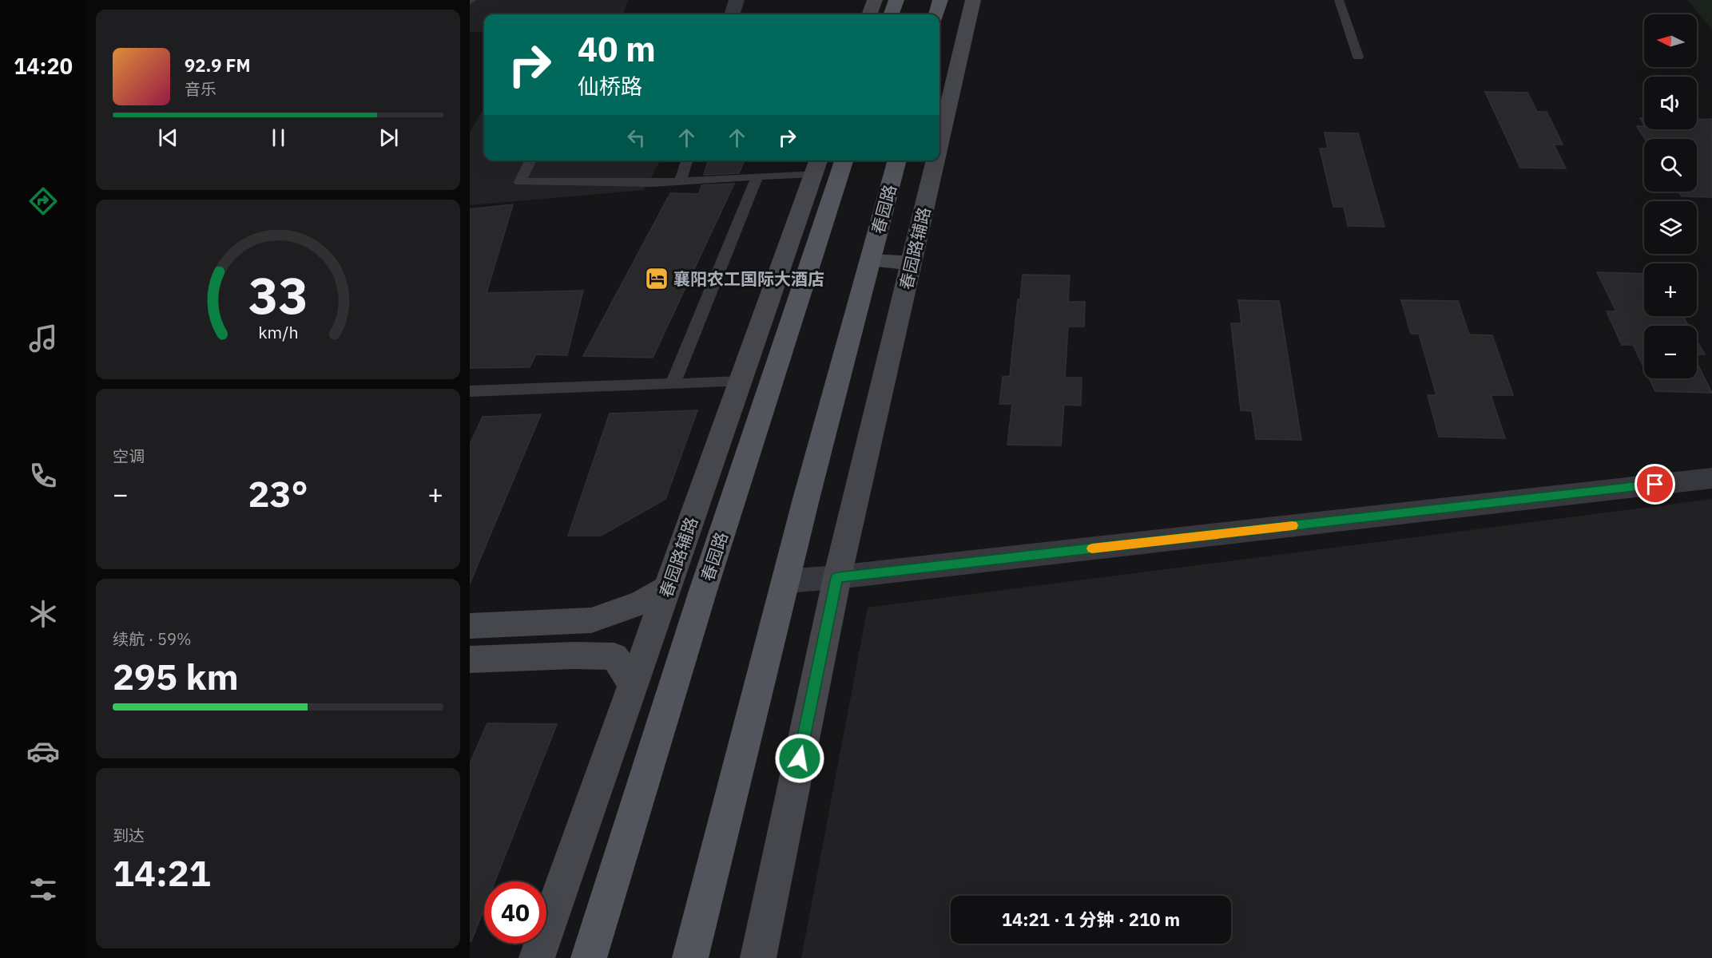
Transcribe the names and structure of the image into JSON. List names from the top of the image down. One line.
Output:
{"streets":{"main road":["春园路"],"street":["春园路辅路"]},"places":{"hotel":["襄阳农工国际大酒店"]},"north":"left","page":{"tabs":"14:20","map_buttons":["+","−"],"turn":["40 m","仙桥路"],"song":["92.9 FM","音乐"],"tile":["空调",["续航 · 59%","295 km"],["到达","14:21"]],"heat":["−","23°","+"],"limit":"40","trip":"14:21 · 1 分钟 · 210 m","gauge":["33","km/h"]}}
